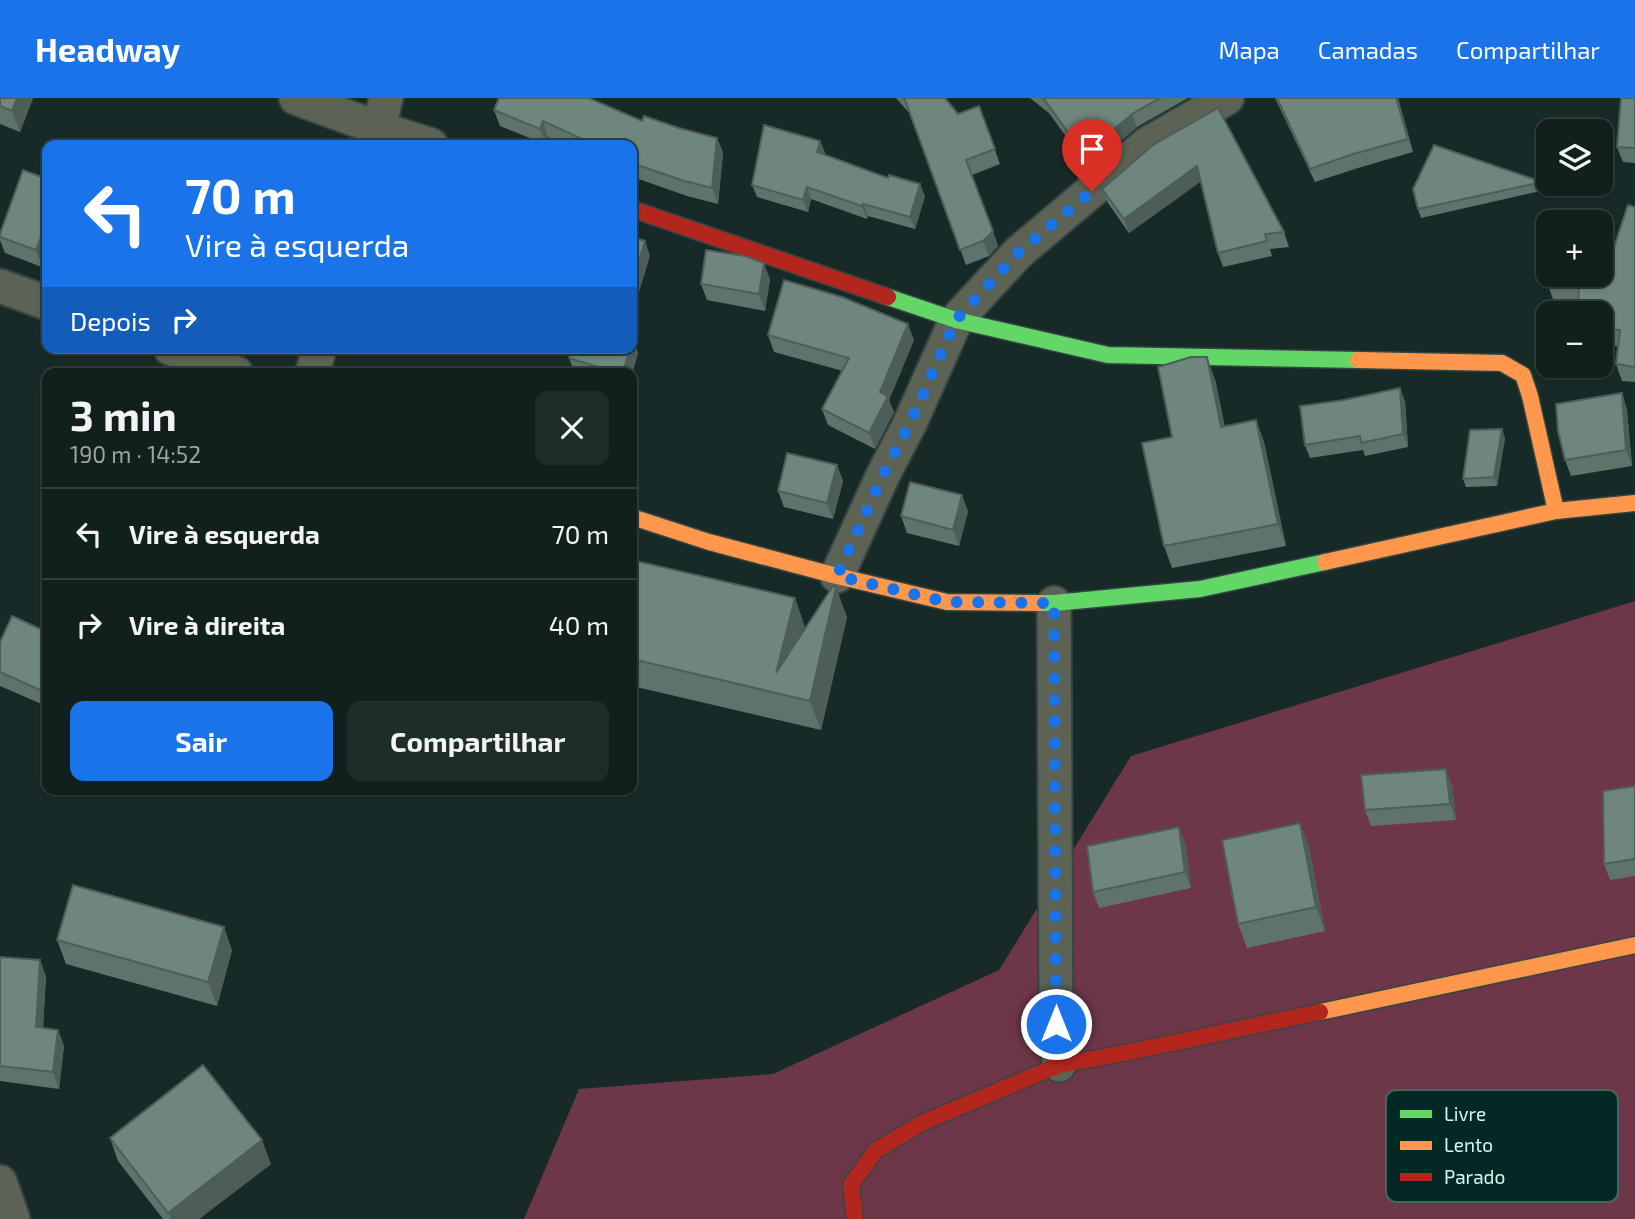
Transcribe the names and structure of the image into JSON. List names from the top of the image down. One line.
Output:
{"legend":["Livre","Lento","Parado"],"page":{"header":"Headway","nav":["Mapa","Camadas","Compartilhar"],"map_buttons":["+","−"],"turn":["70 m","Vire à esquerda"],"then":"Depois","heading":["3 min","190 m · 14:52"],"list":[{"name":"Vire à esquerda","value":"70 m"},{"name":"Vire à direita","value":"40 m"}],"buttons":["Sair","Compartilhar"]}}
